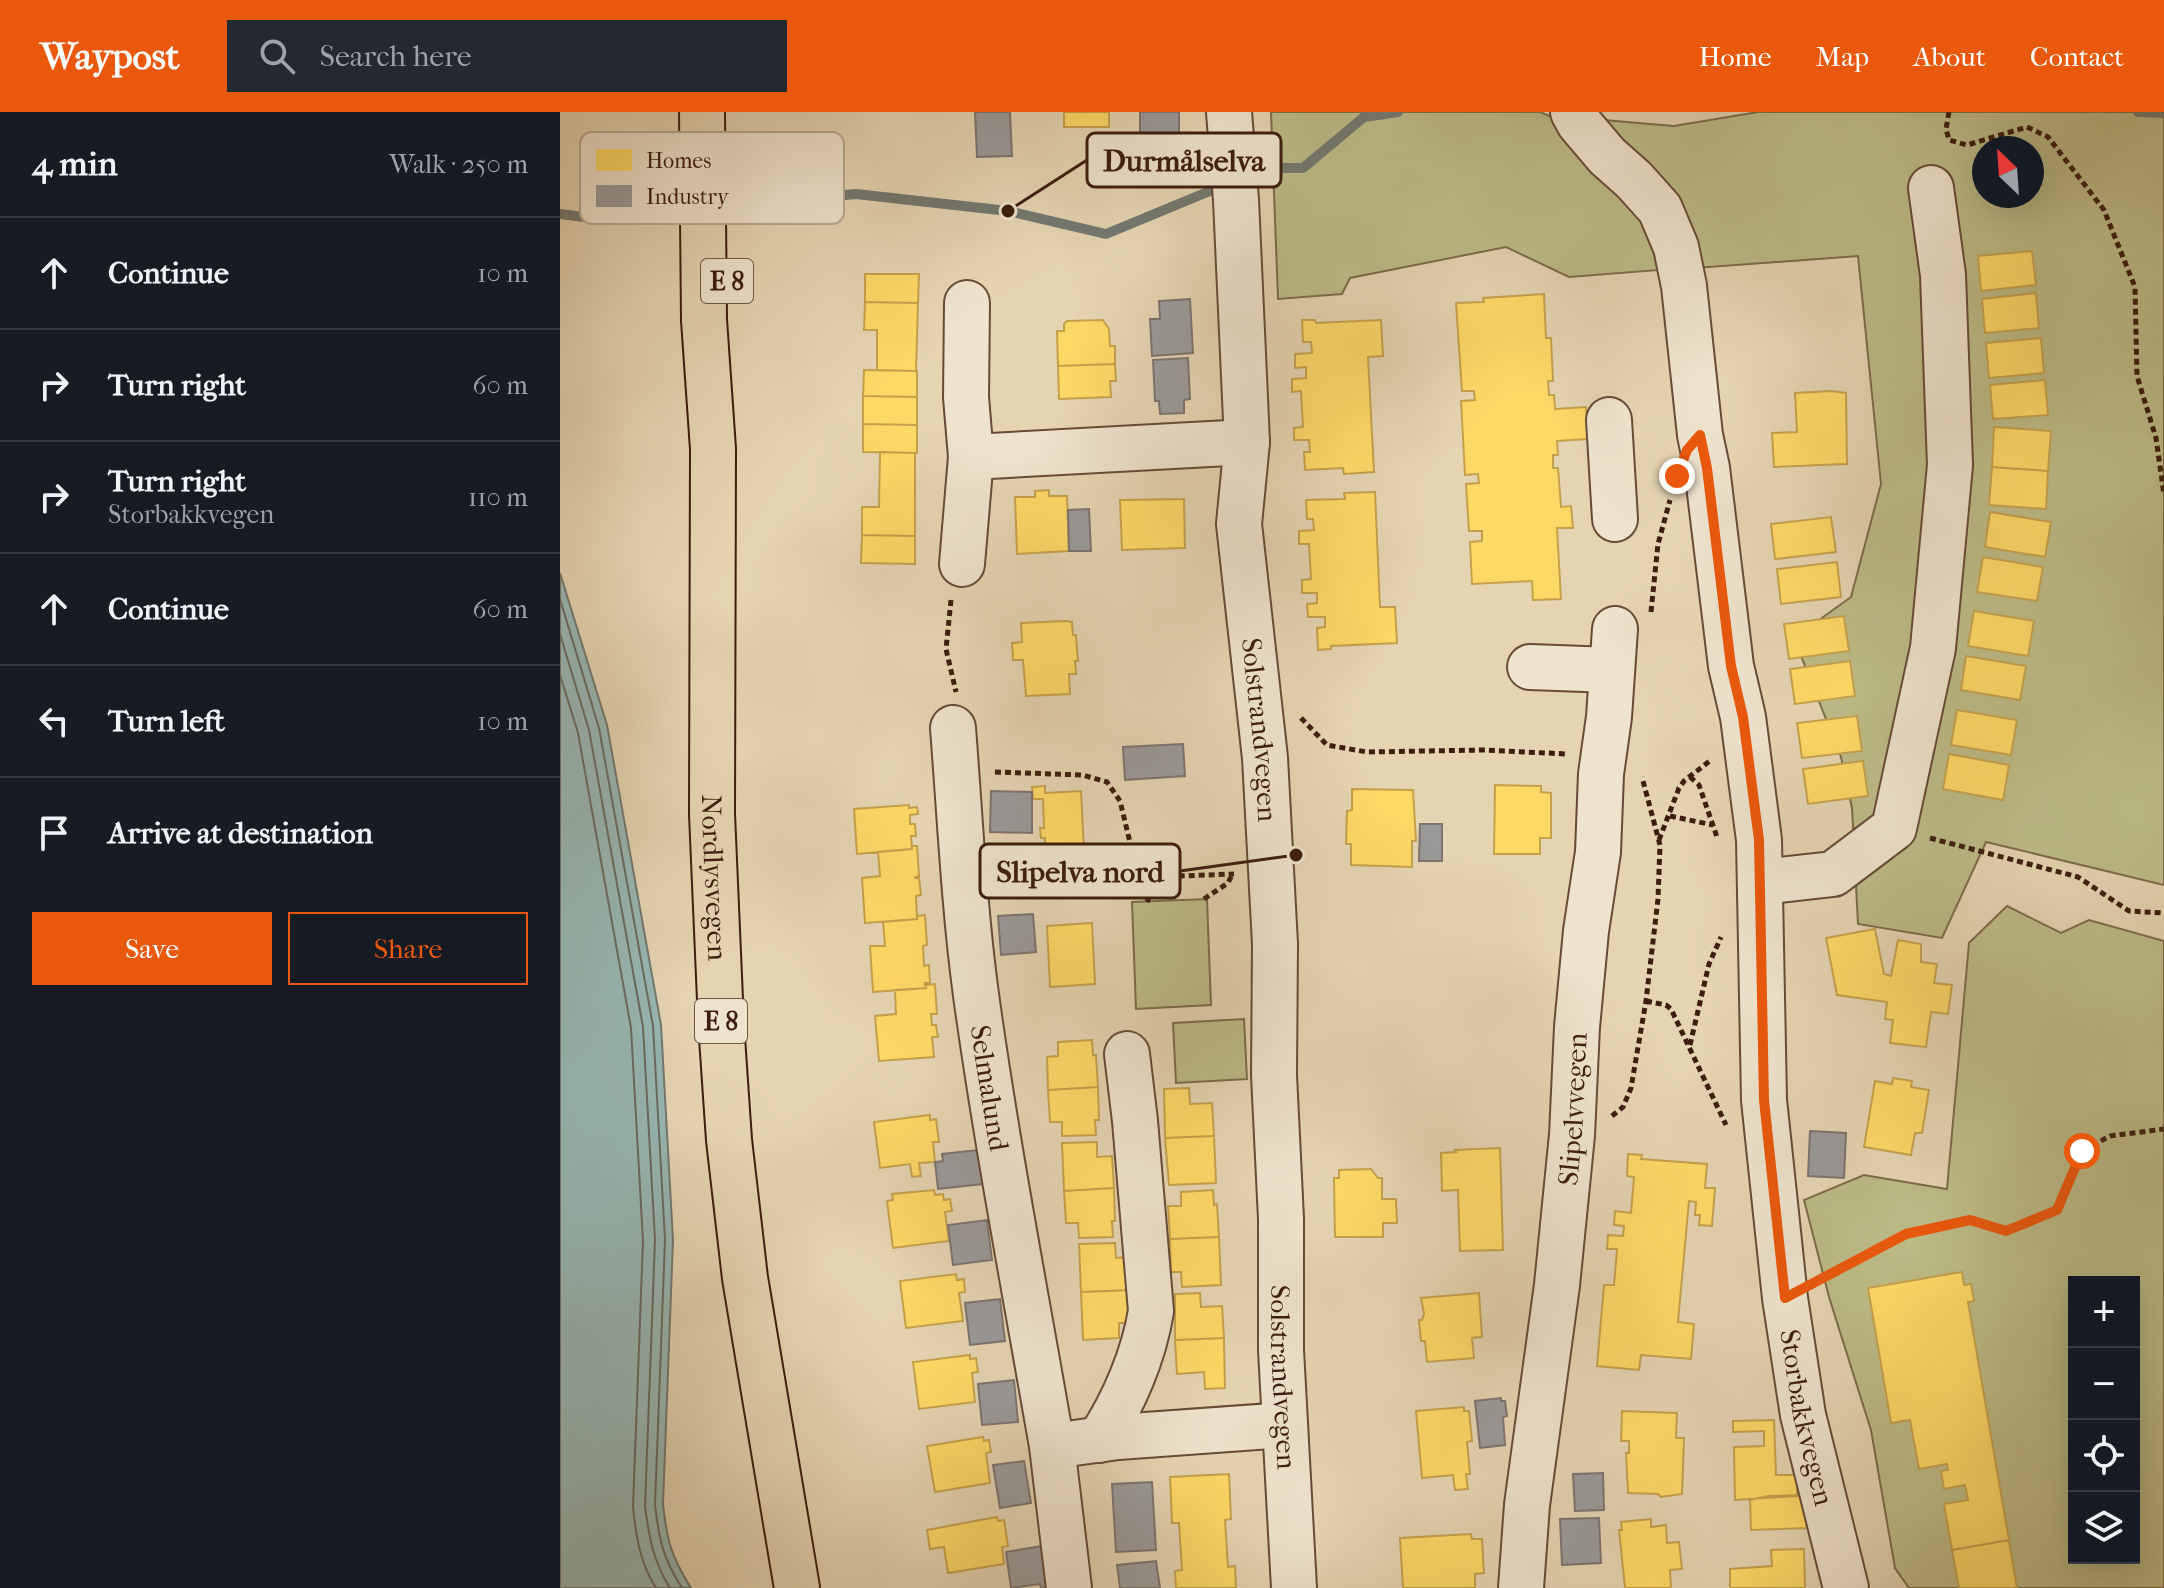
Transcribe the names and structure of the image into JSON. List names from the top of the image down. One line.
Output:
{"streets":{"highway":["E 8","Nordlysvegen"],"street":["Solstrandvegen","Selmalund","Slipelvvegen","Storbakkvegen"]},"places":["Durmålselva","Slipelva nord"],"legend":["Homes","Industry"],"north":"top left","page":{"header":"Waypost","search":"Search here","nav":["Home","Map","About","Contact"],"heading":["4 min","Walk · 250 m"],"list":[["Continue","10 m"],["Turn right","60 m"],["Turn right","Storbakkvegen","110 m"],["Continue","60 m"],["Turn left","10 m"],"Arrive at destination"],"buttons":["Save","Share"],"map_buttons":["+","−"]}}
